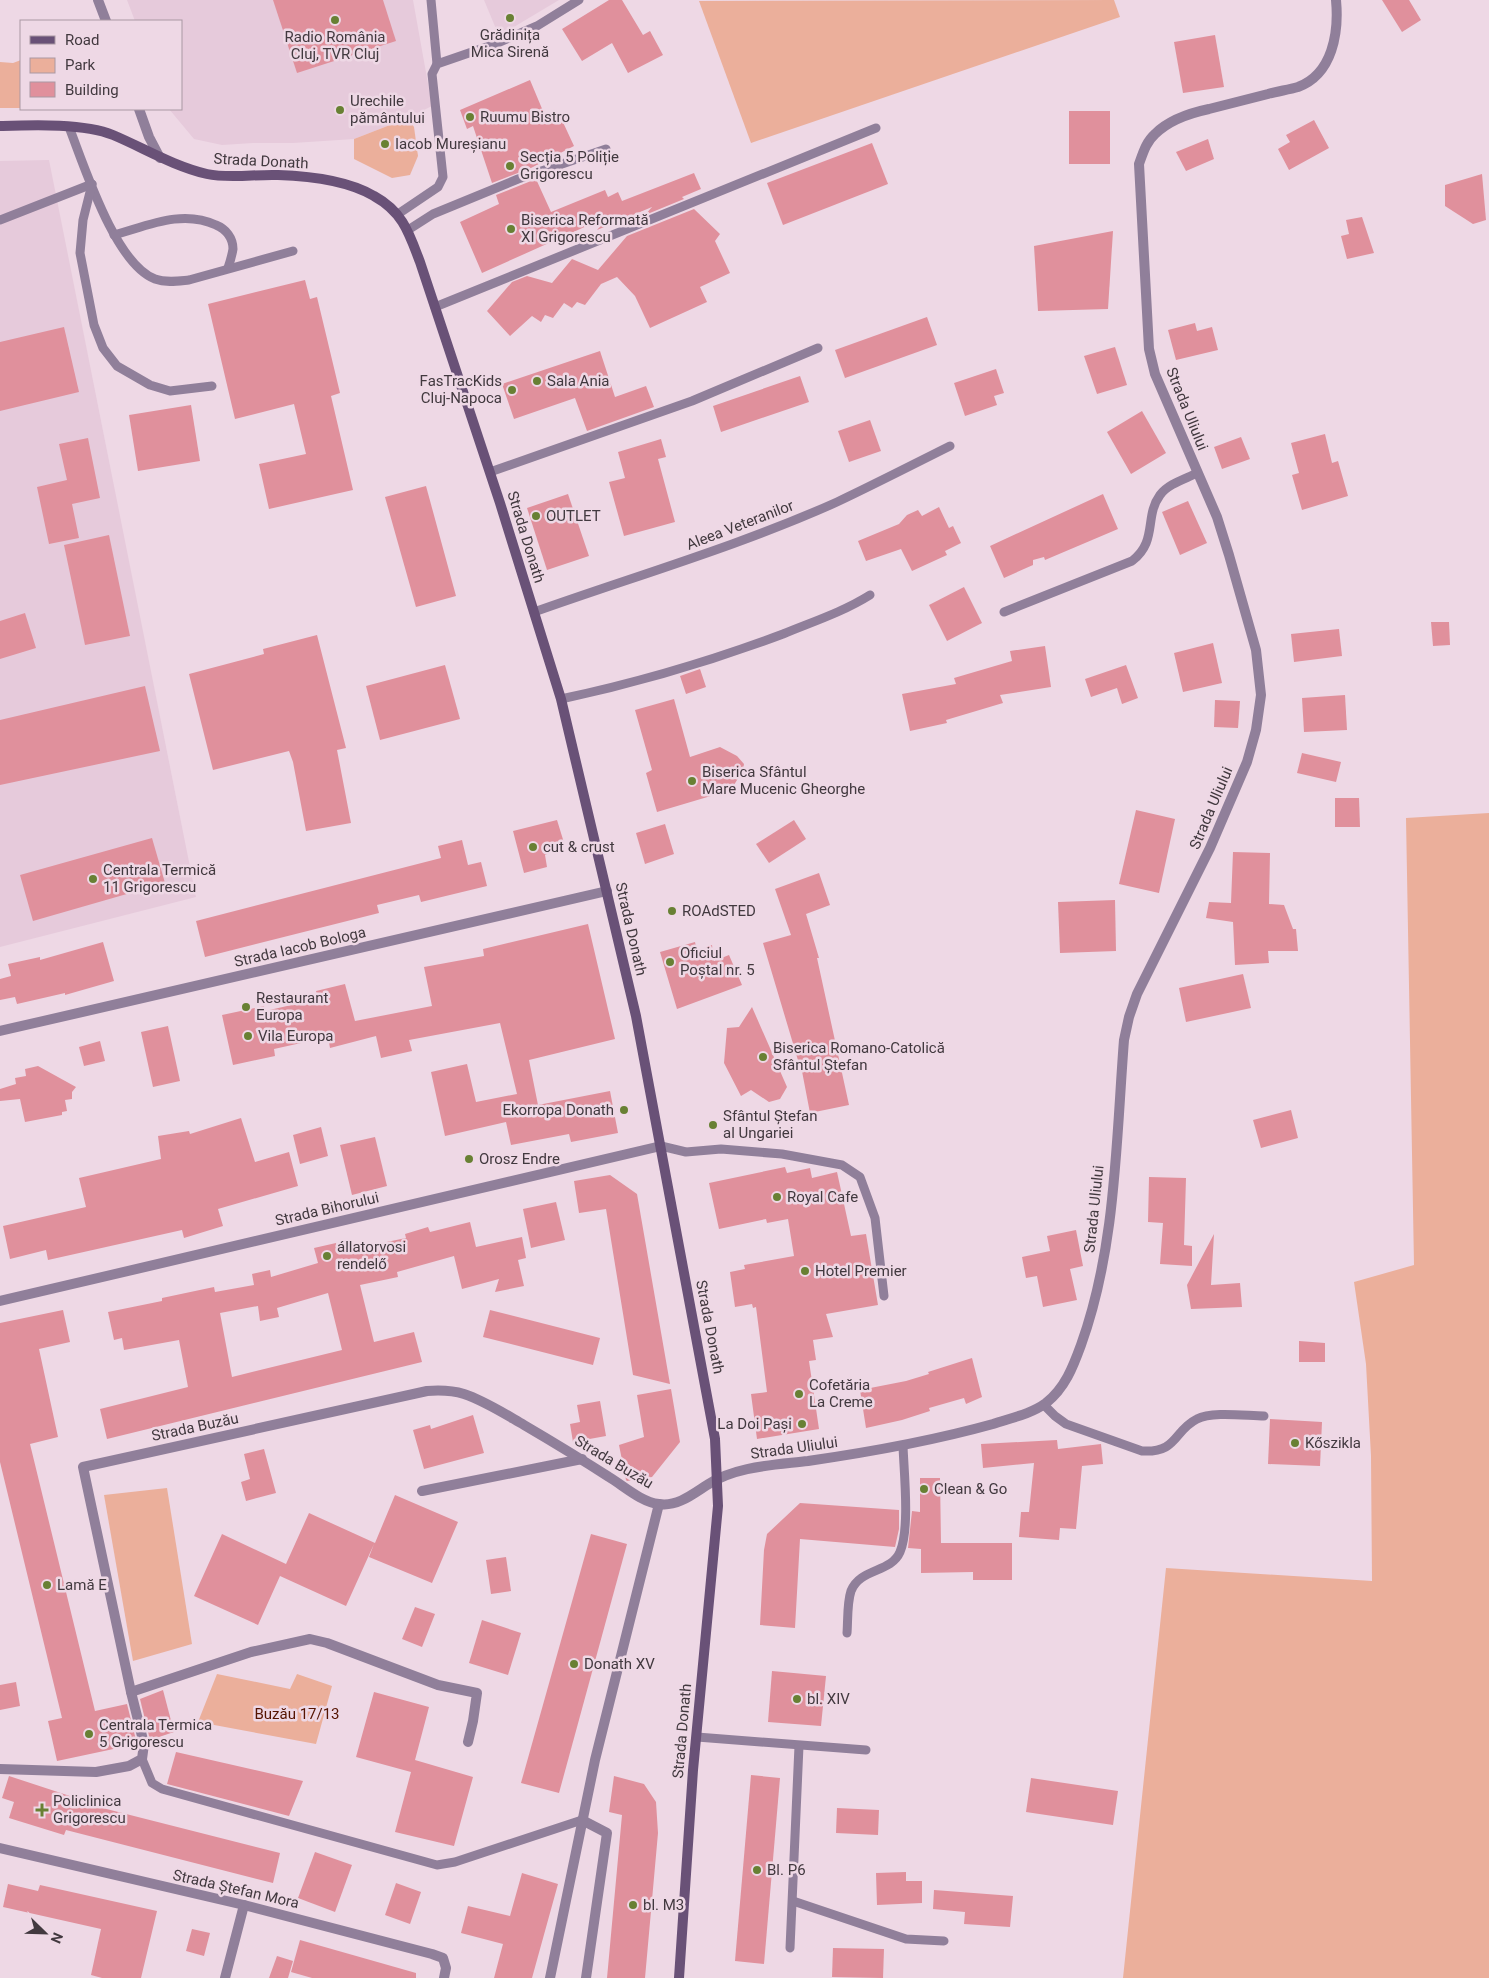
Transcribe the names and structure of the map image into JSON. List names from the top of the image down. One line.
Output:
{"streets":{"main road":["Strada Donath"],"street":["Strada Uliului","Strada Iacob Bologa","Strada Bihorului","Strada Buzău","Strada Ștefan Mora"],"lane":["Aleea Veteranilor"]},"crossings":[["Strada Donath","Strada Uliului"],["Strada Donath","Aleea Veteranilor"],["Strada Donath","Strada Iacob Bologa"],["Strada Donath","Strada Bihorului"],["Strada Donath","Strada Buzău"],["Strada Uliului","Strada Buzău"]],"parks":["Buzău 17/13"],"places":{"other":["Grădinița Mica Sirenă","Radio România Cluj, TVR Cluj","Urechile pământului","Ruumu Bistro","Iacob Mureșianu","Secția 5 Poliție Grigorescu","Biserica Reformată XI Grigorescu","Sala Ania","FasTracKids Cluj-Napoca","OUTLET","Biserica Sfântul Mare Mucenic Gheorghe","cut & crust","Centrala Termică 11 Grigorescu","ROAdSTED","Oficiul Poștal nr. 5","Restaurant Europa","Vila Europa","Biserica Romano-Catolică Sfântul Ștefan","Ekorropa Donath","Sfântul Ștefan al Ungariei","Orosz Endre","Royal Cafe","állatorvosi rendelő","Hotel Premier","Cofetăria La Creme","La Doi Pași","Kőszikla","Clean & Go","Lamă E","Donath XV","bl. XIV","Centrala Termica 5 Grigorescu","Bl. P6","bl. M3"],"health":["Policlinica Grigorescu"]},"legend":["Road","Park","Building"],"north":"bottom right"}
